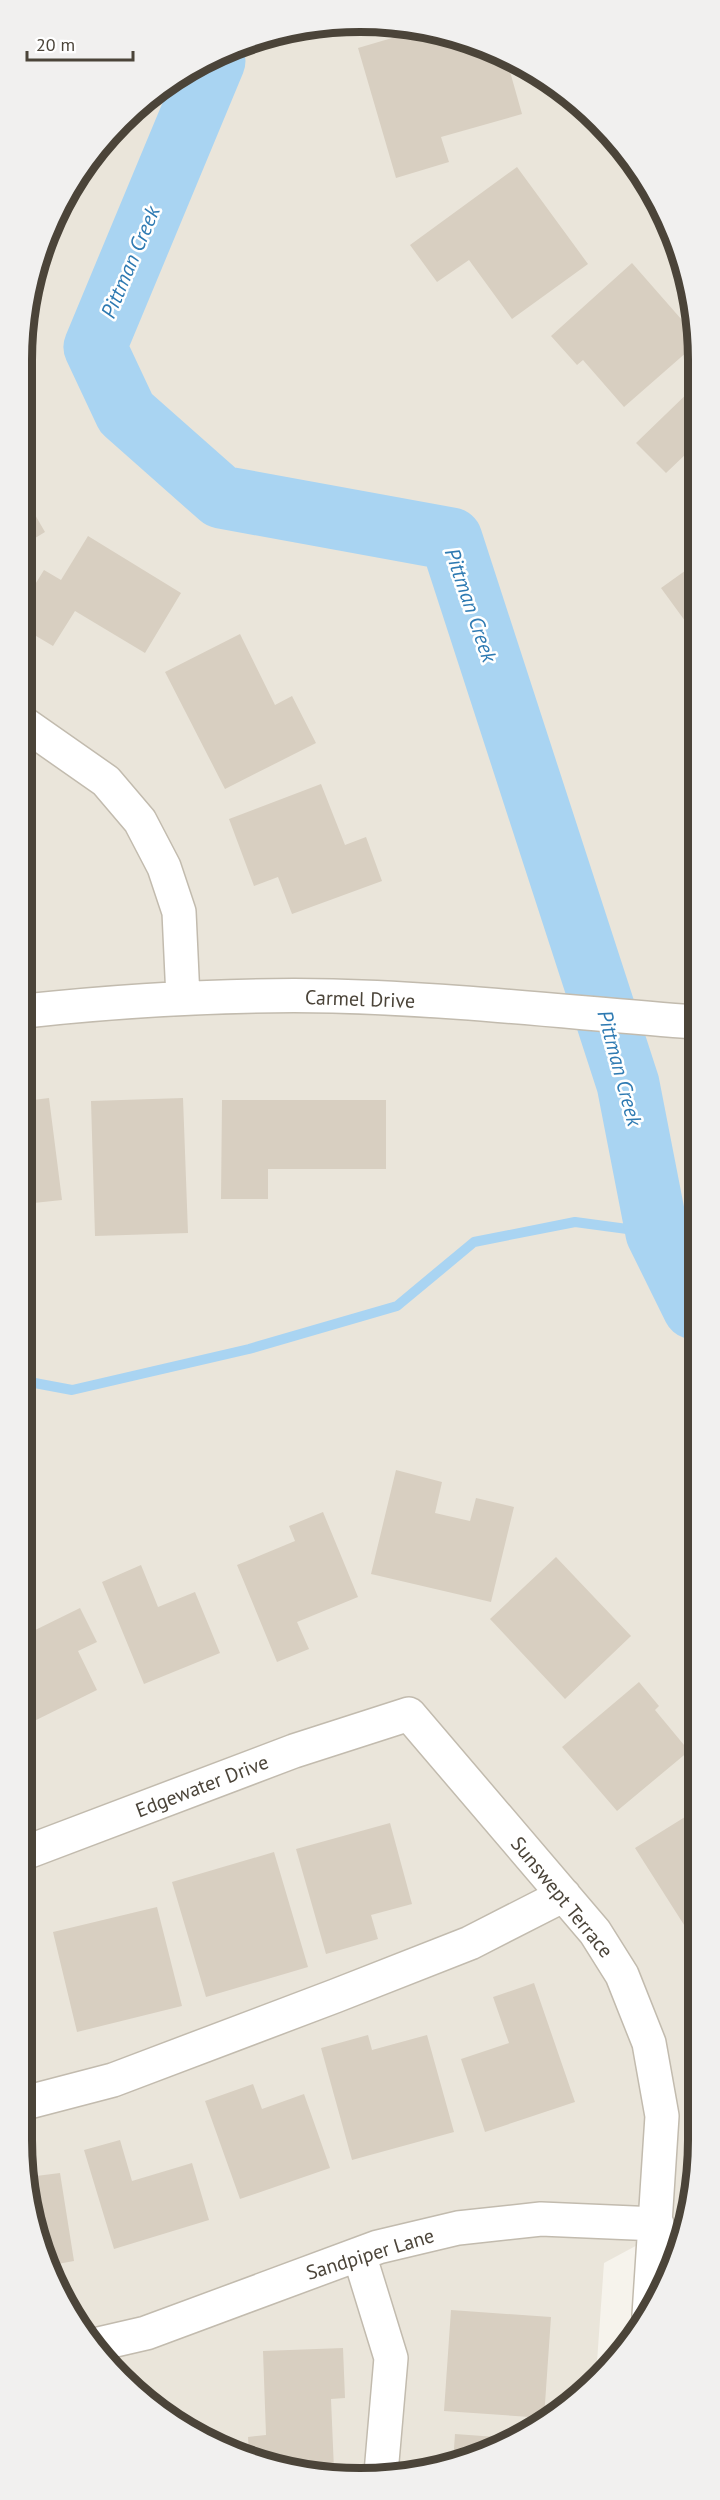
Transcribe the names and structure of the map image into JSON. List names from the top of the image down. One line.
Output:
{"streets":{"street":["Carmel Drive","Edgewater Drive","Sunswept Terrace","Sandpiper Lane"]},"crossings":[["Edgewater Drive","Sunswept Terrace"],["Sunswept Terrace","Sandpiper Lane"]],"water":["Pittman Creek"],"scale_bar":"20 m"}
